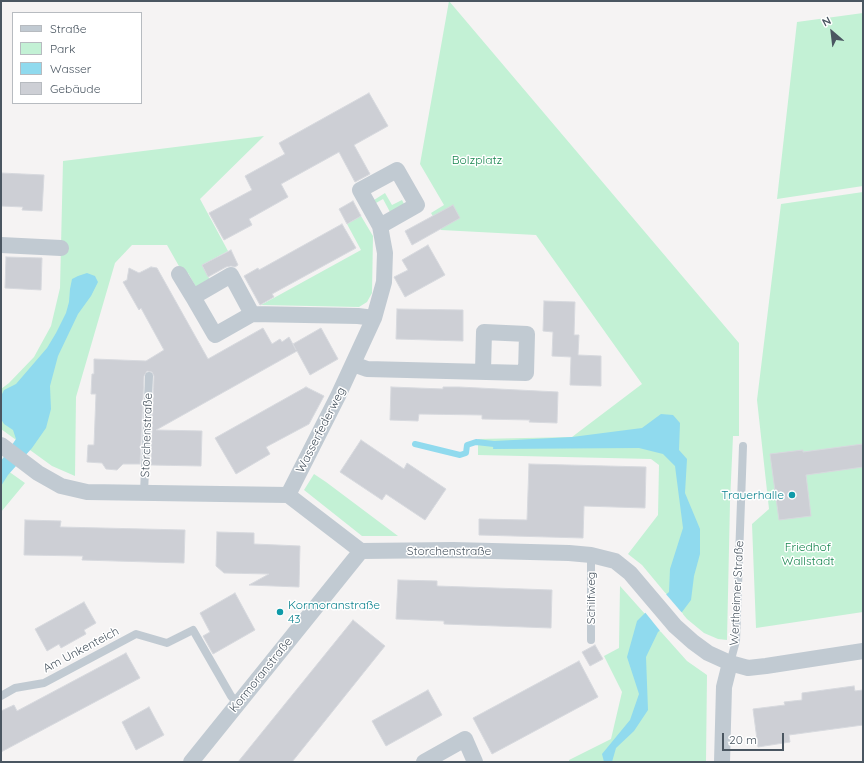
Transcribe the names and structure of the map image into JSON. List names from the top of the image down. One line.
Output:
{"streets":{"street":["Wasserfederweg","Storchenstraße","Wertheimer Straße","Kormoranstraße"],"lane":["Schilfweg","Am Unkenteich"]},"crossings":[["Wasserfederweg","Storchenstraße"],["Storchenstraße","Wertheimer Straße"],["Storchenstraße","Schilfweg"],["Storchenstraße","Kormoranstraße"],["Am Unkenteich","Kormoranstraße"]],"parks":["Bolzplatz","Friedhof Wallstadt"],"places":["Trauerhalle","Kormoranstraße 43"],"legend":["Straße","Park","Wasser","Gebäude"],"scale_bar":"20 m","north":"top left"}
